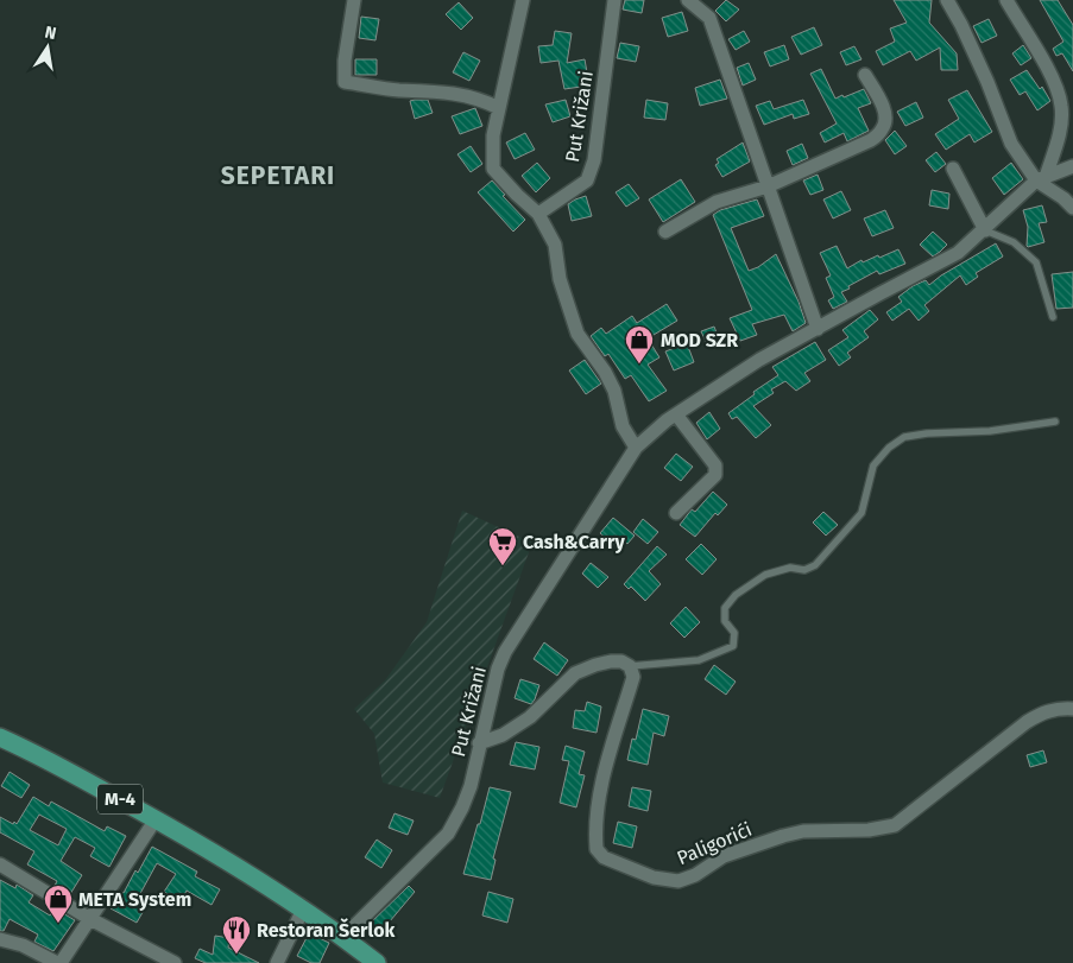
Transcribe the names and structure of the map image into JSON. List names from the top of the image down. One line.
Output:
{"streets":{"main road":["M-4"],"street":["Put Križani","Paligorići"]},"crossings":[["Put Križani","M-4"]],"districts":["SEPETARI"],"places":{"shop":["MOD SZR","META System"],"supermarket":["Cash&Carry"],"restaurant":["Restoran Šerlok"]},"north":"top"}
